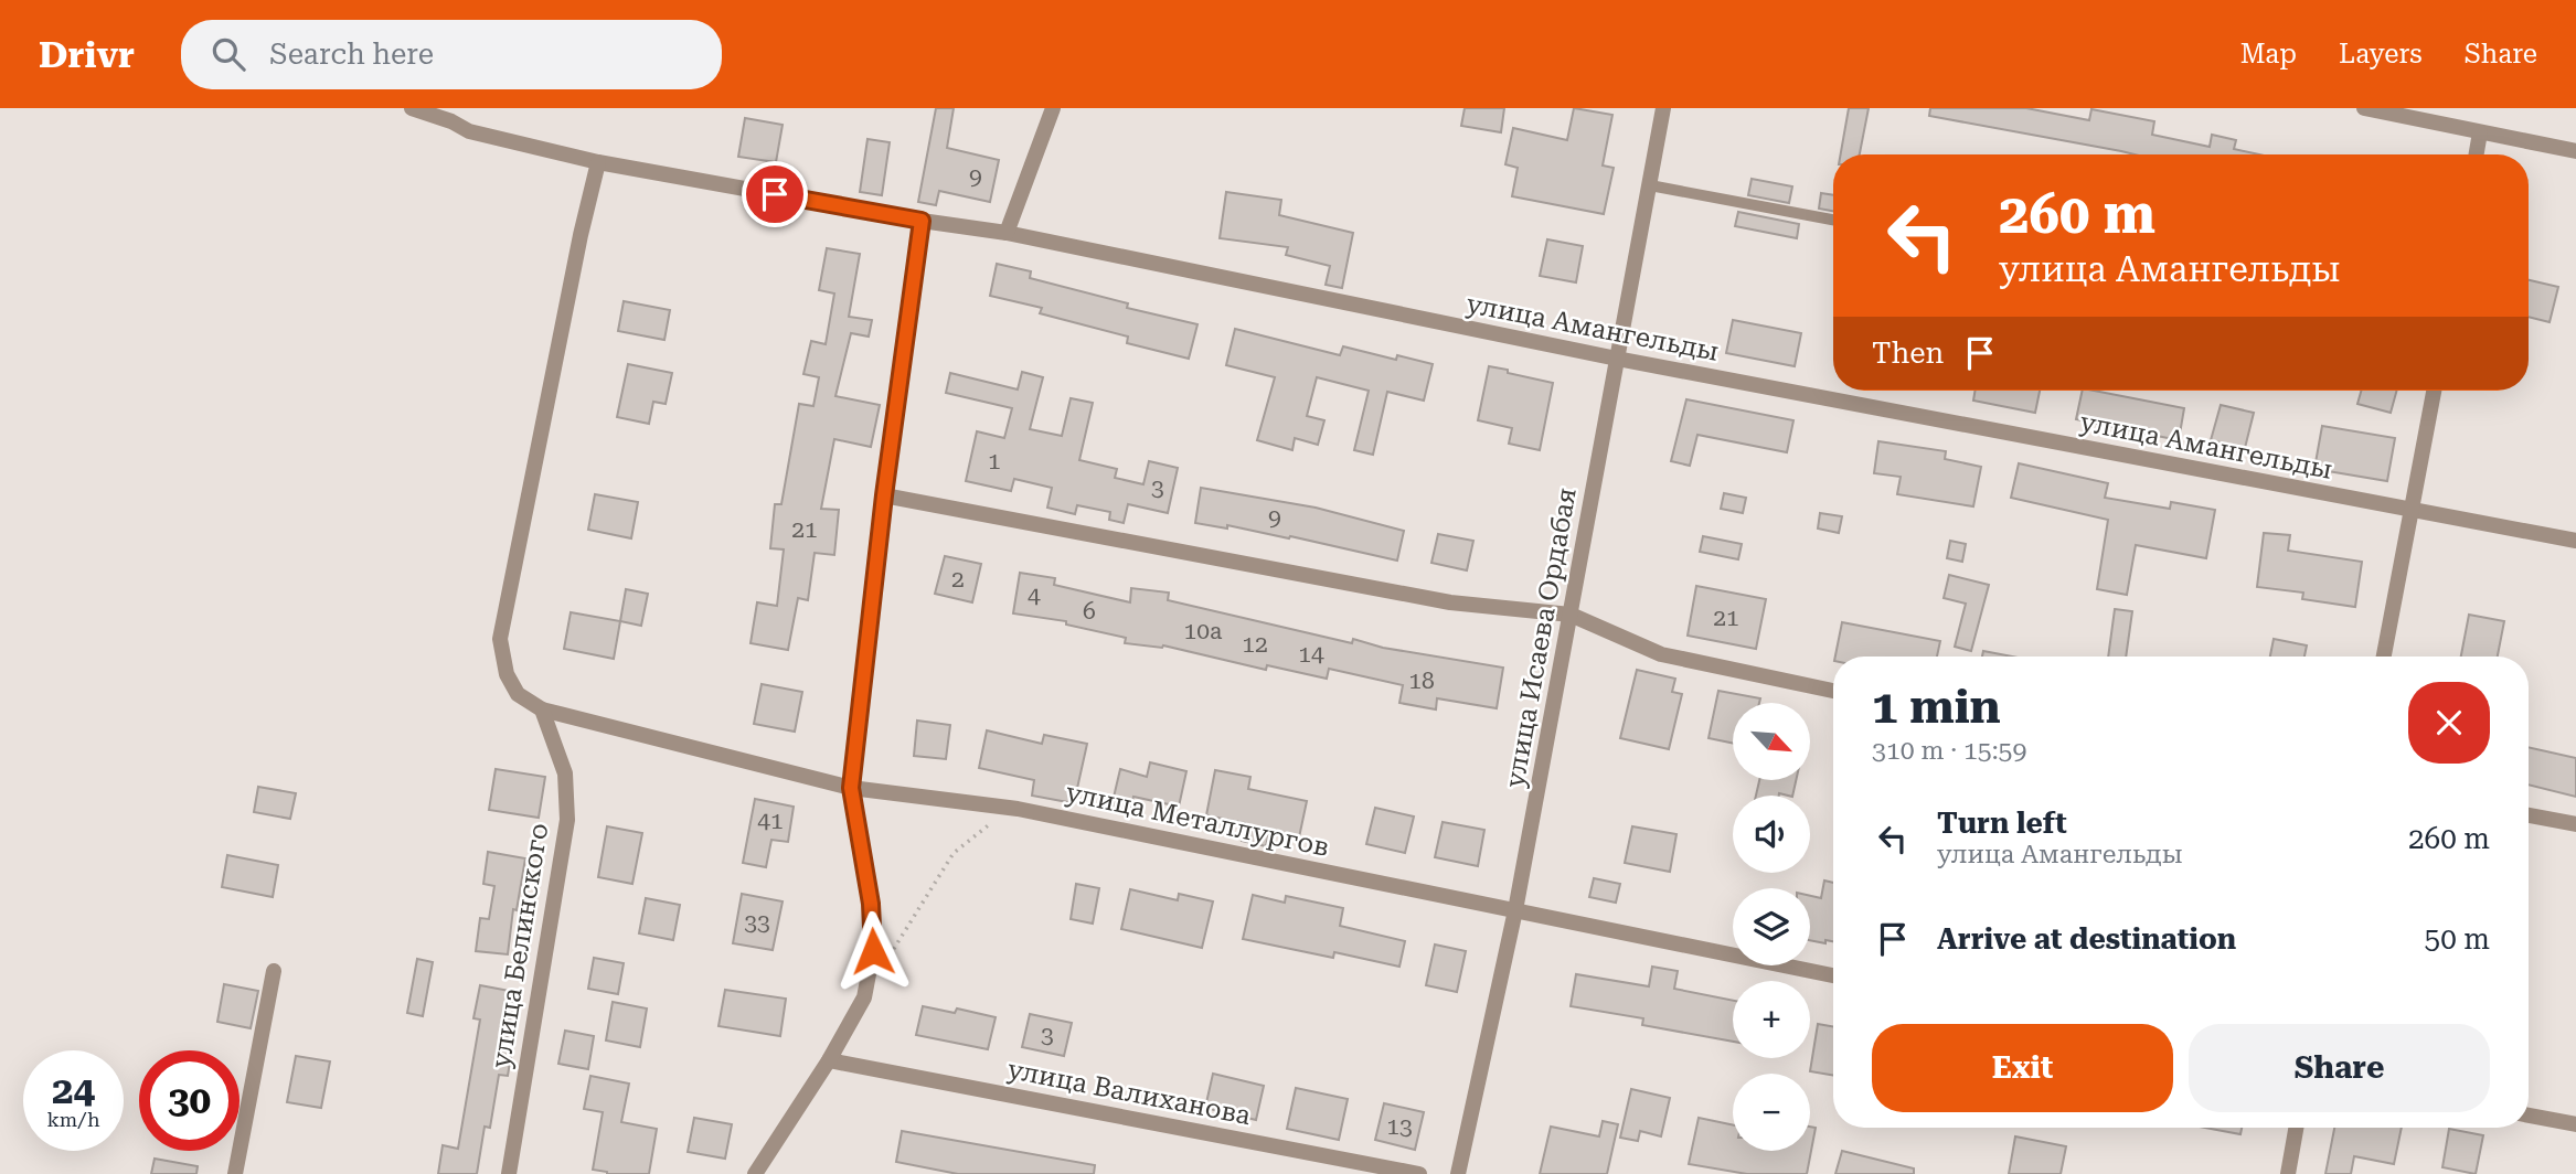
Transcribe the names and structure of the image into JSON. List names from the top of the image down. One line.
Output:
{"streets":{"street":["улица Амангельды","улица Исаева Ордабая","улица Металлургов","улица Белинского","улица Валиханова"]},"crossings":[["улица Амангельды","улица Исаева Ордабая"],["улица Исаева Ордабая","улица Металлургов"],["улица Металлургов","улица Белинского"]],"house_numbers":["9","1","3","9","21","2","4","6","21","10а","12","14","18","41","33","3","13"],"north":"bottom right","page":{"header":"Drivr","search":"Search here","nav":["Map","Layers","Share"],"turn":["260 m","улица Амангельды"],"then":"Then","heading":["1 min","310 m · 15:59"],"map_buttons":["+","−"],"list":[{"name":"Turn left","note":"улица Амангельды","value":"260 m"},{"name":"Arrive at destination","value":"50 m"}],"buttons":["Exit","Share"],"speed":"24 km/h","limit":"30"}}
